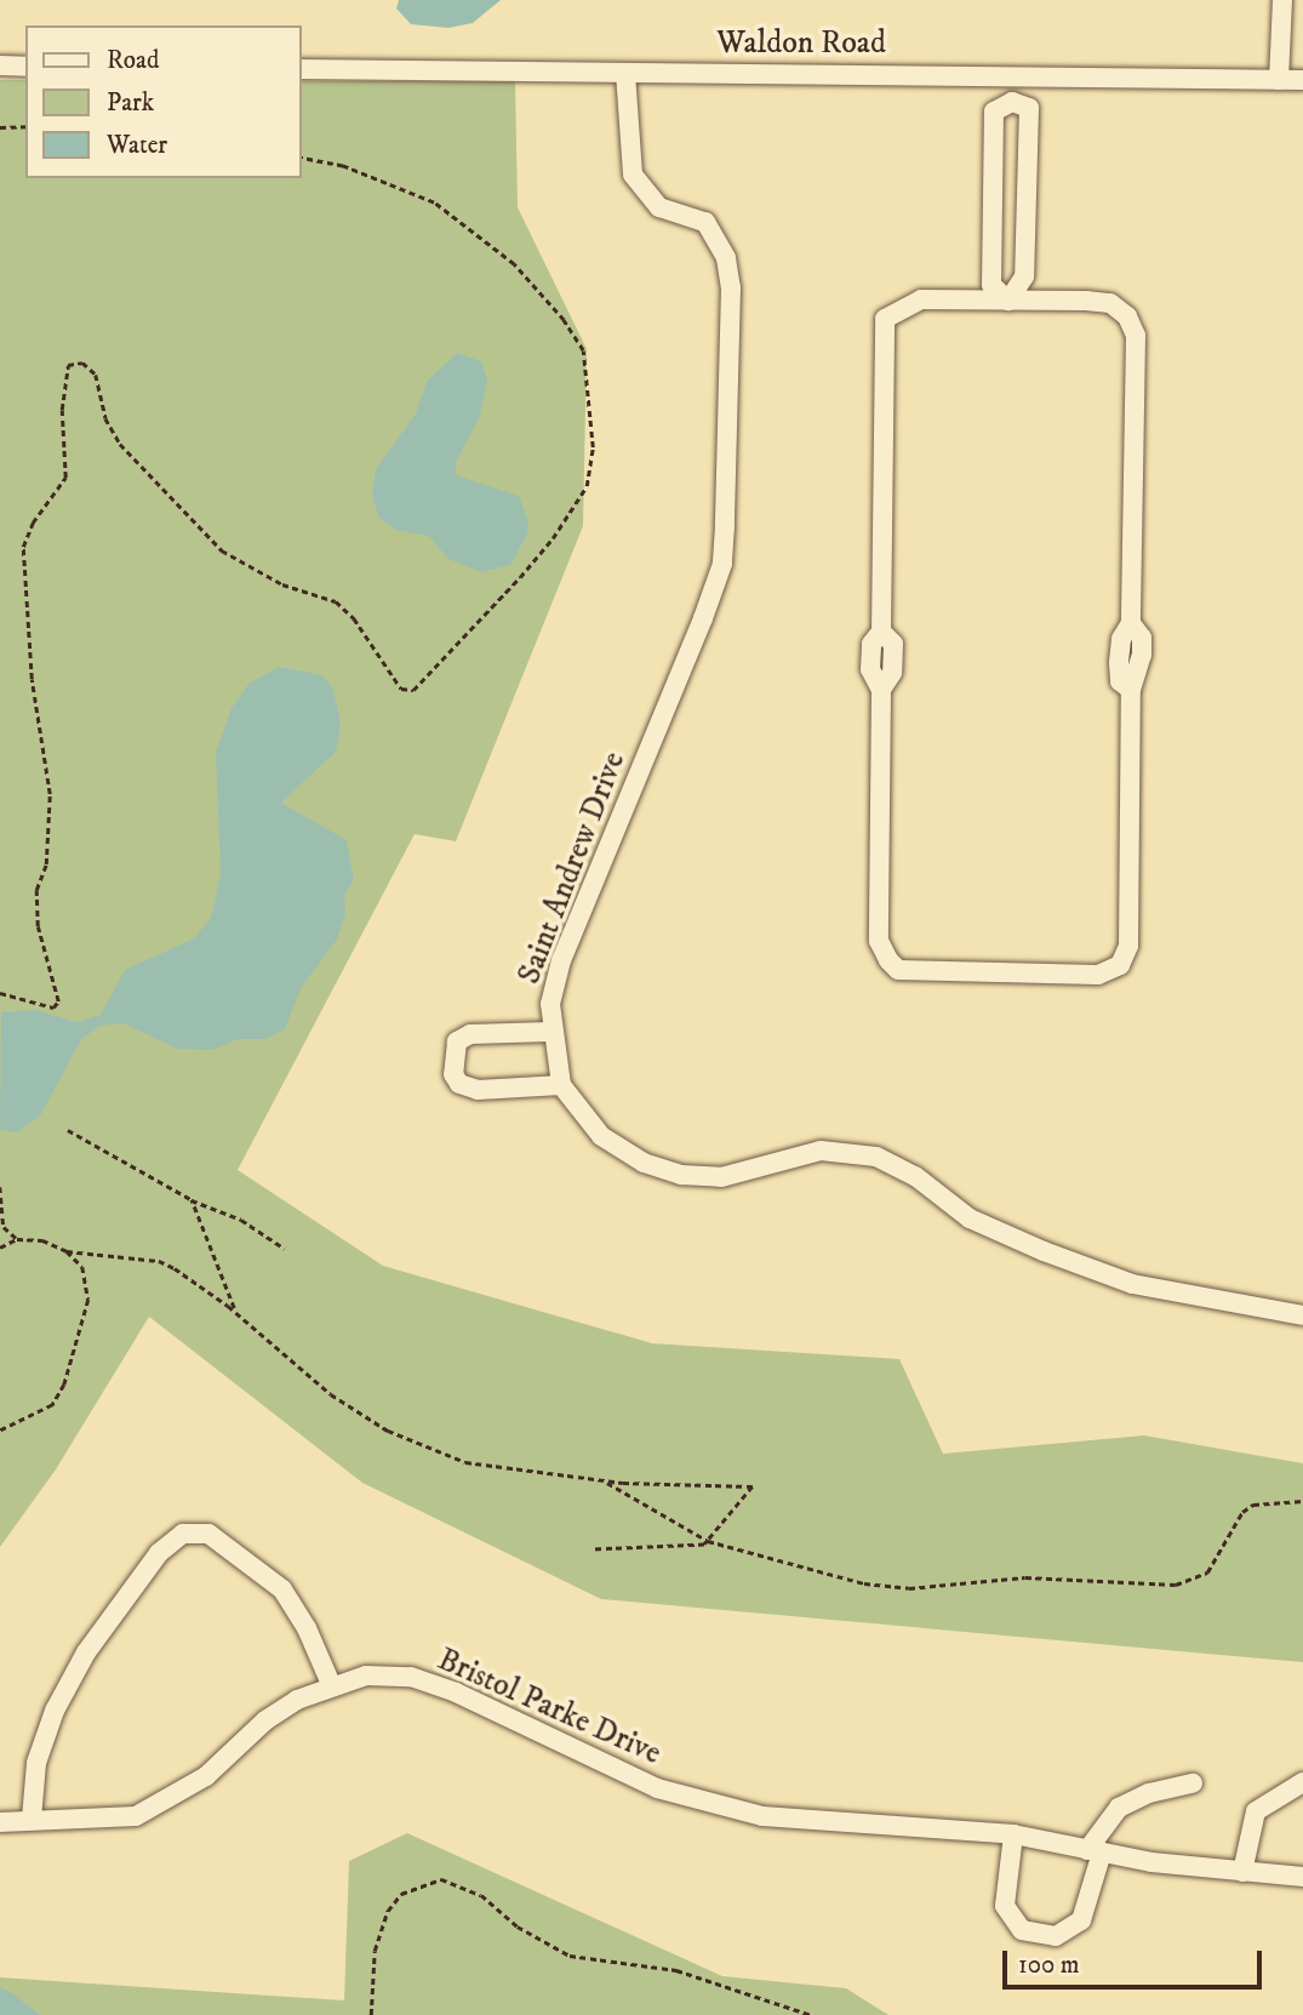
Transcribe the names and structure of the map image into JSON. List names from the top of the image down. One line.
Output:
{"streets":{"street":["Waldon Road","Saint Andrew Drive","Bristol Parke Drive"]},"crossings":[["Waldon Road","Saint Andrew Drive"]],"legend":["Road","Park","Water"],"scale_bar":"100 m"}
